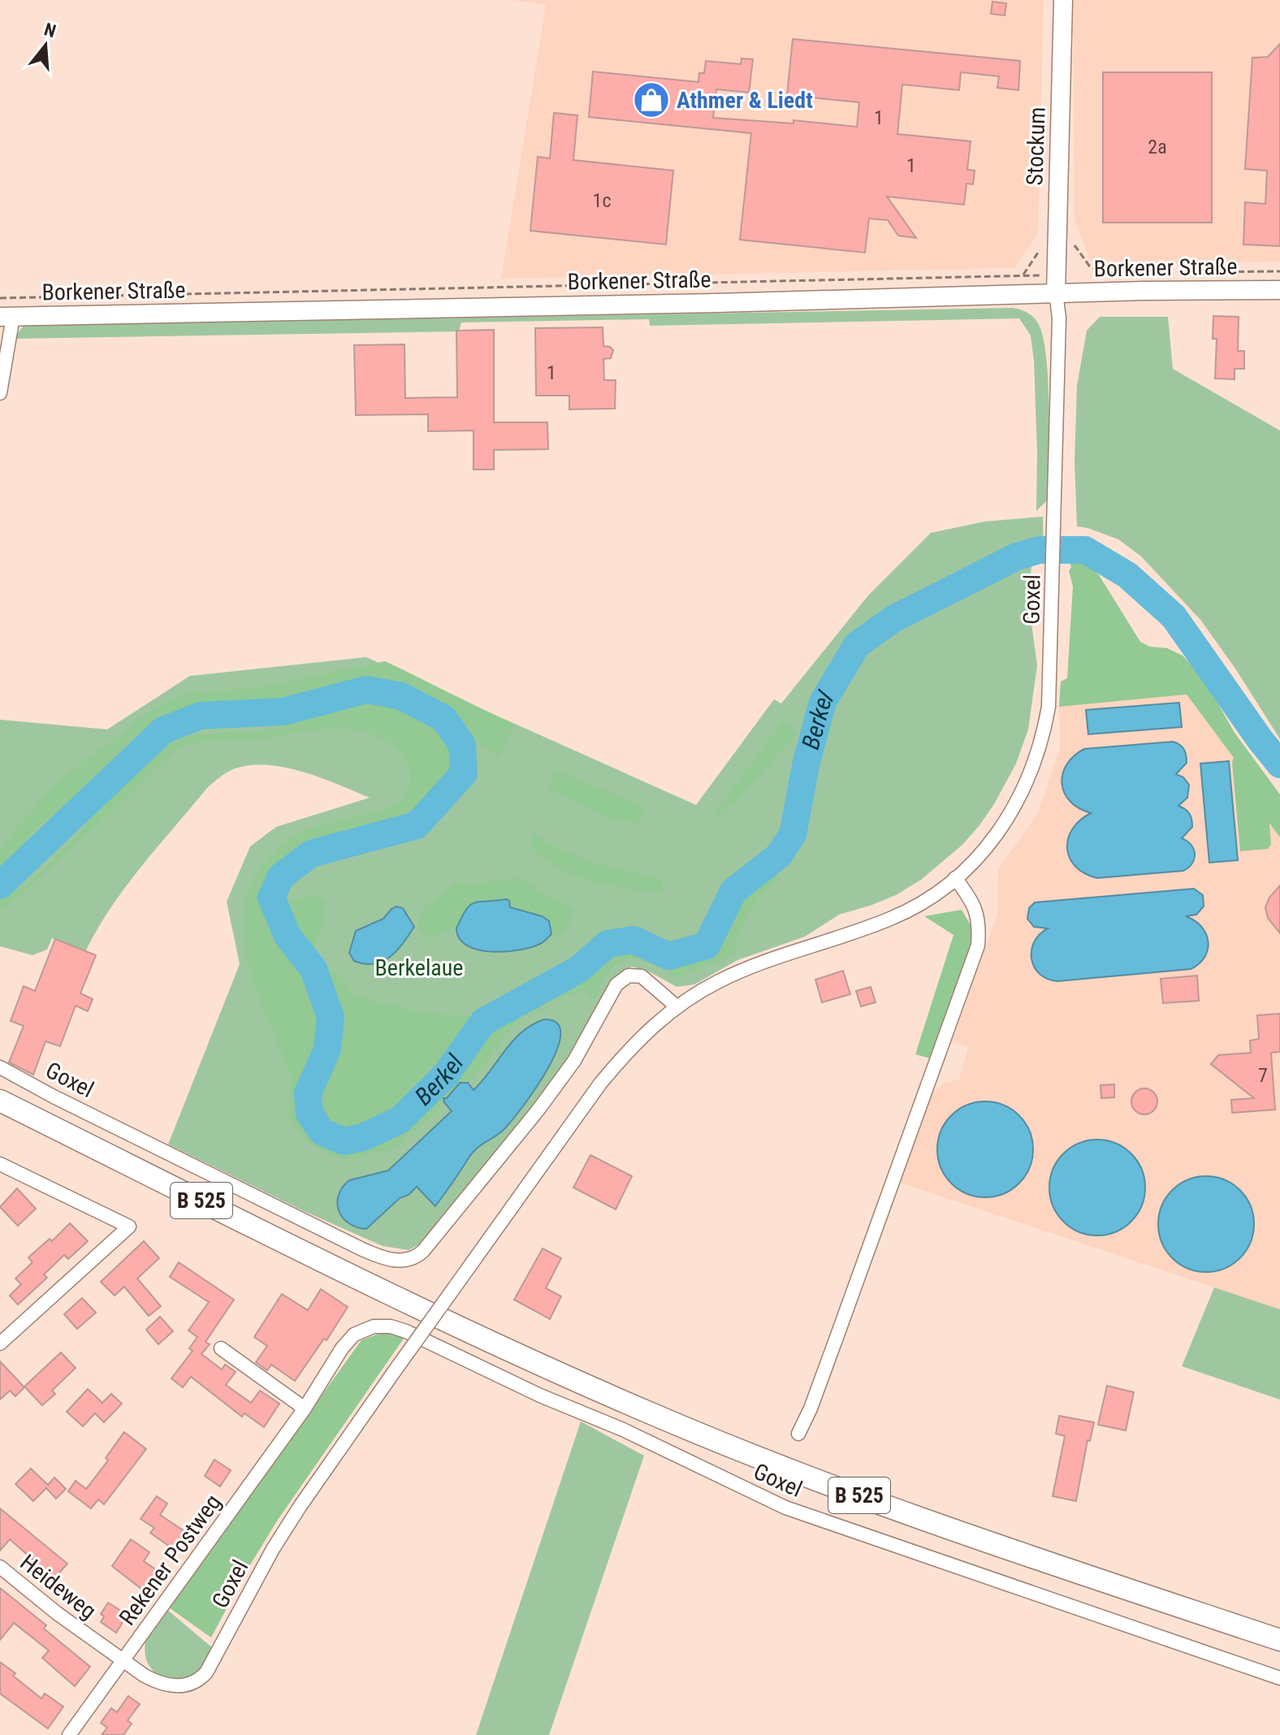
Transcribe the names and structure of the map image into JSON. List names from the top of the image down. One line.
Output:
{"streets":{"main road":["B 525"],"street":["Stockum","Borkener Straße","Goxel","Rekener Postweg","Heideweg"]},"crossings":[["Stockum","Borkener Straße"],["Stockum","Goxel"],["Borkener Straße","Goxel"],["Goxel","Rekener Postweg"],["Goxel","Heideweg"],["Rekener Postweg","Heideweg"]],"water":["Berkel"],"parks":["Berkelaue"],"places":{"shop":["Athmer & Liedt"]},"house_numbers":["1","2a","1","1c","1","7"],"north":"top"}
